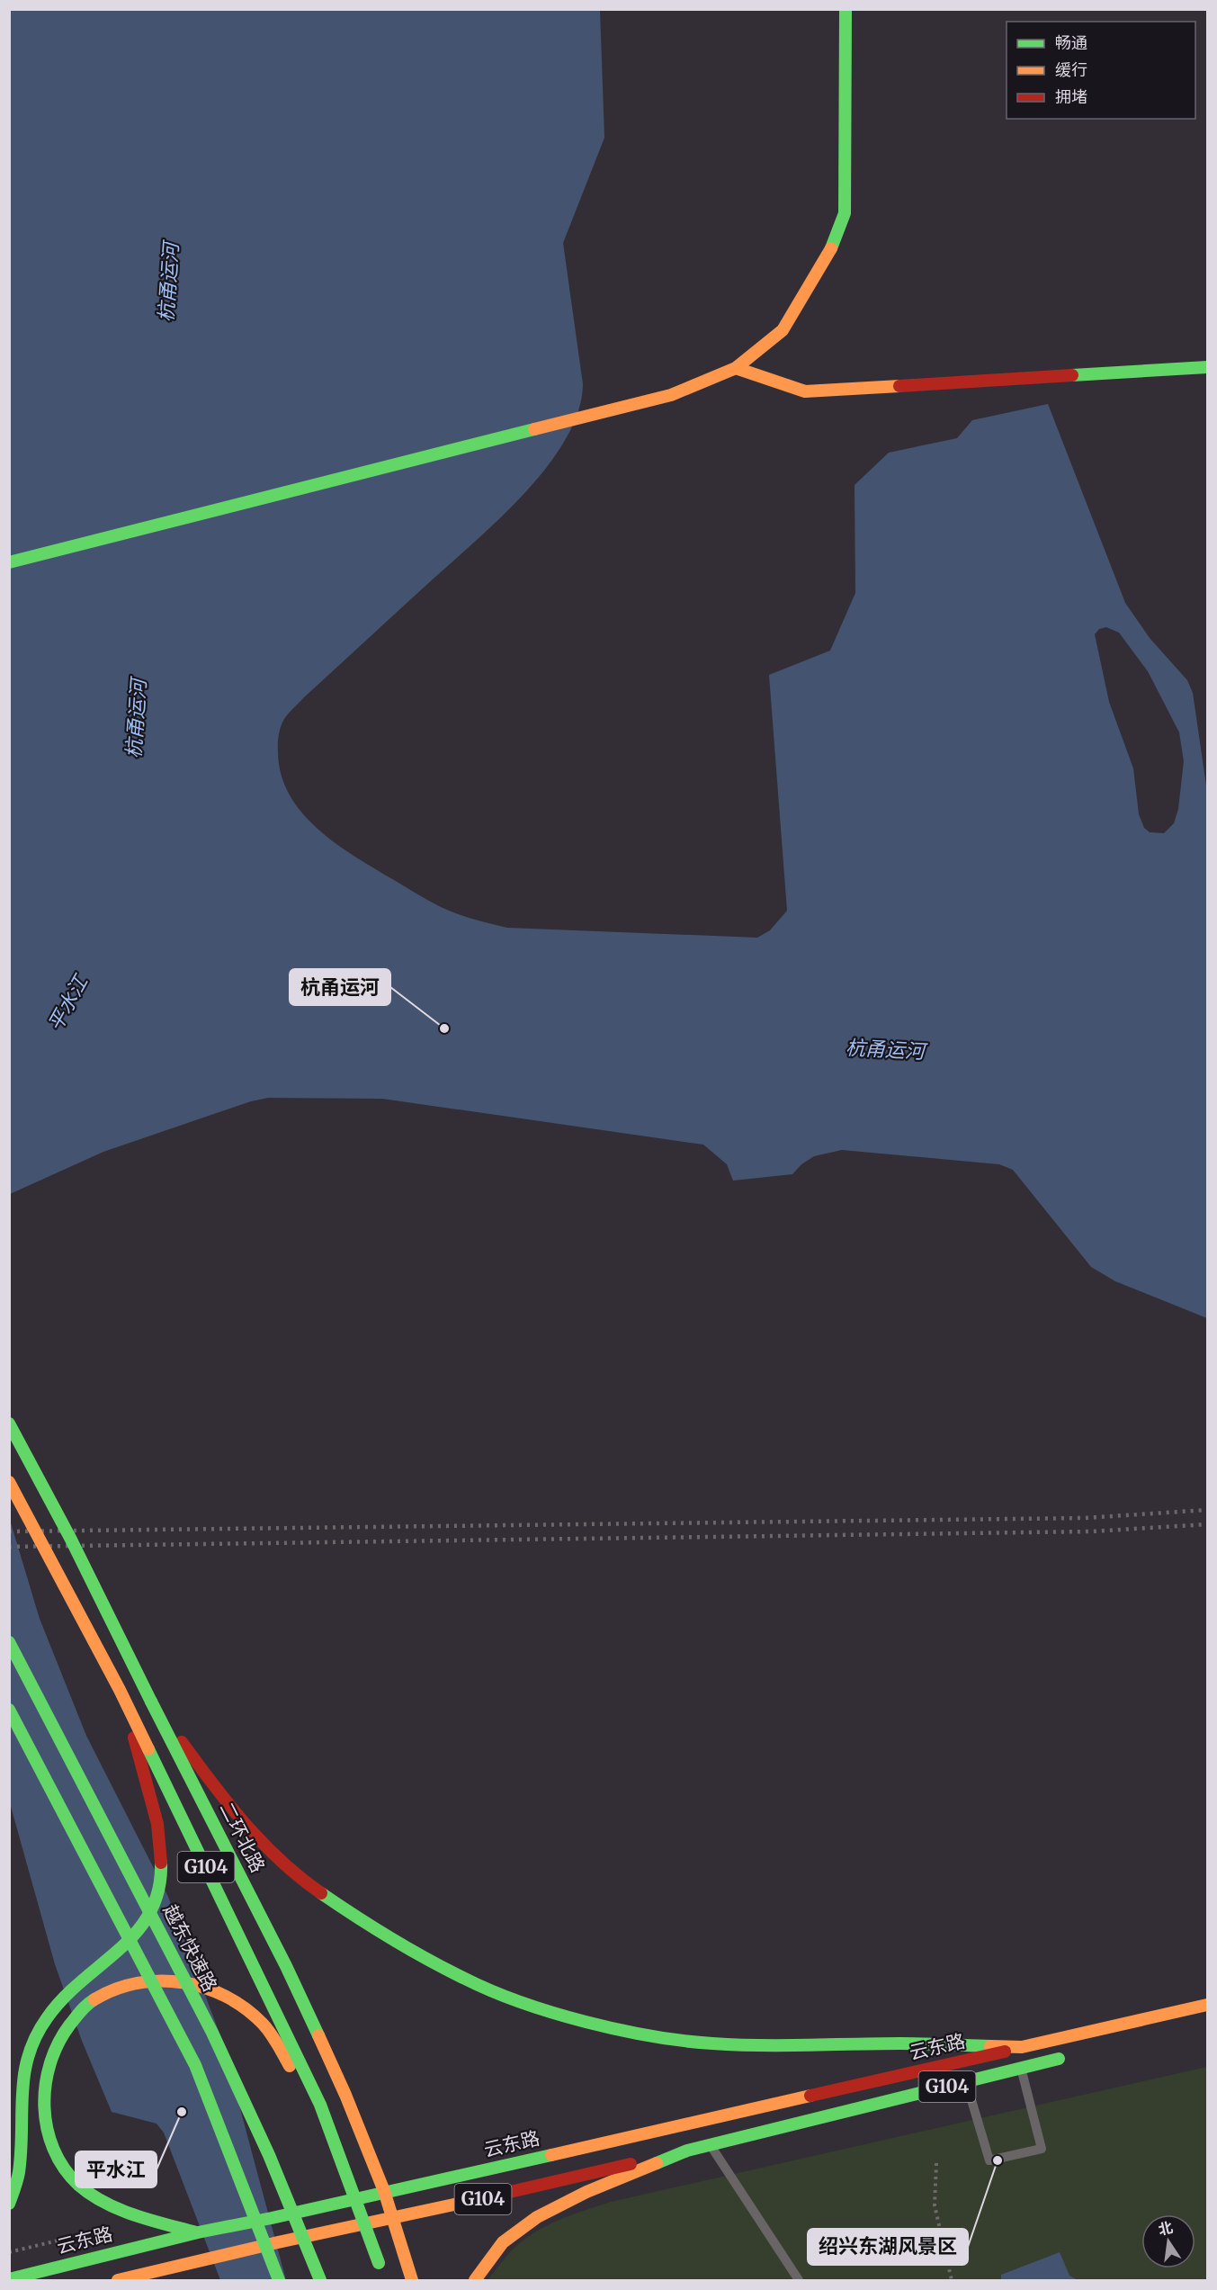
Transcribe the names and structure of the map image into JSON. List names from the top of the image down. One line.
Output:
{"streets":{"main road":["二环北路","G104","越东快速路","云东路"]},"water":["杭甬运河","平水江"],"places":["杭甬运河","平水江","绍兴东湖风景区"],"legend":["畅通","缓行","拥堵"],"north":"top"}
